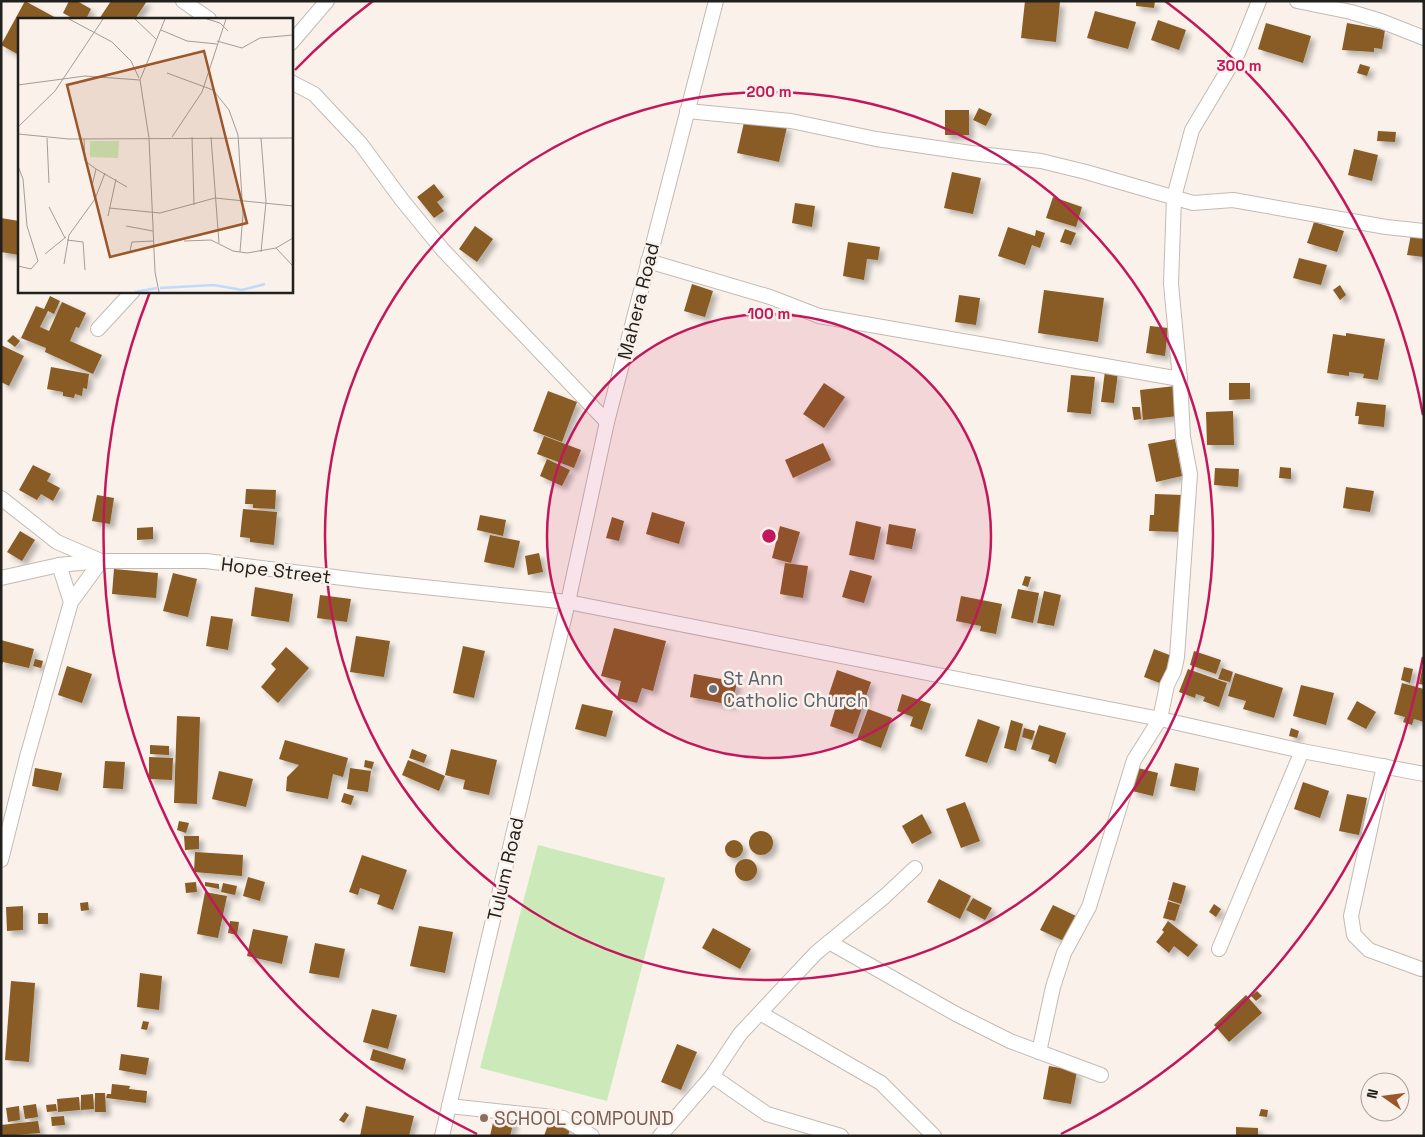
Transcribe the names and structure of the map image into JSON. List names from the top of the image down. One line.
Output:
{"streets":{"street":["Mahera Road","Hope Street","Tulum Road"]},"crossings":[["Mahera Road","Hope Street"],["Mahera Road","Tulum Road"],["Hope Street","Tulum Road"]],"places":["St Ann Catholic Church","SCHOOL COMPOUND"],"north":"left","rings":["300 m","200 m","100 m"]}
